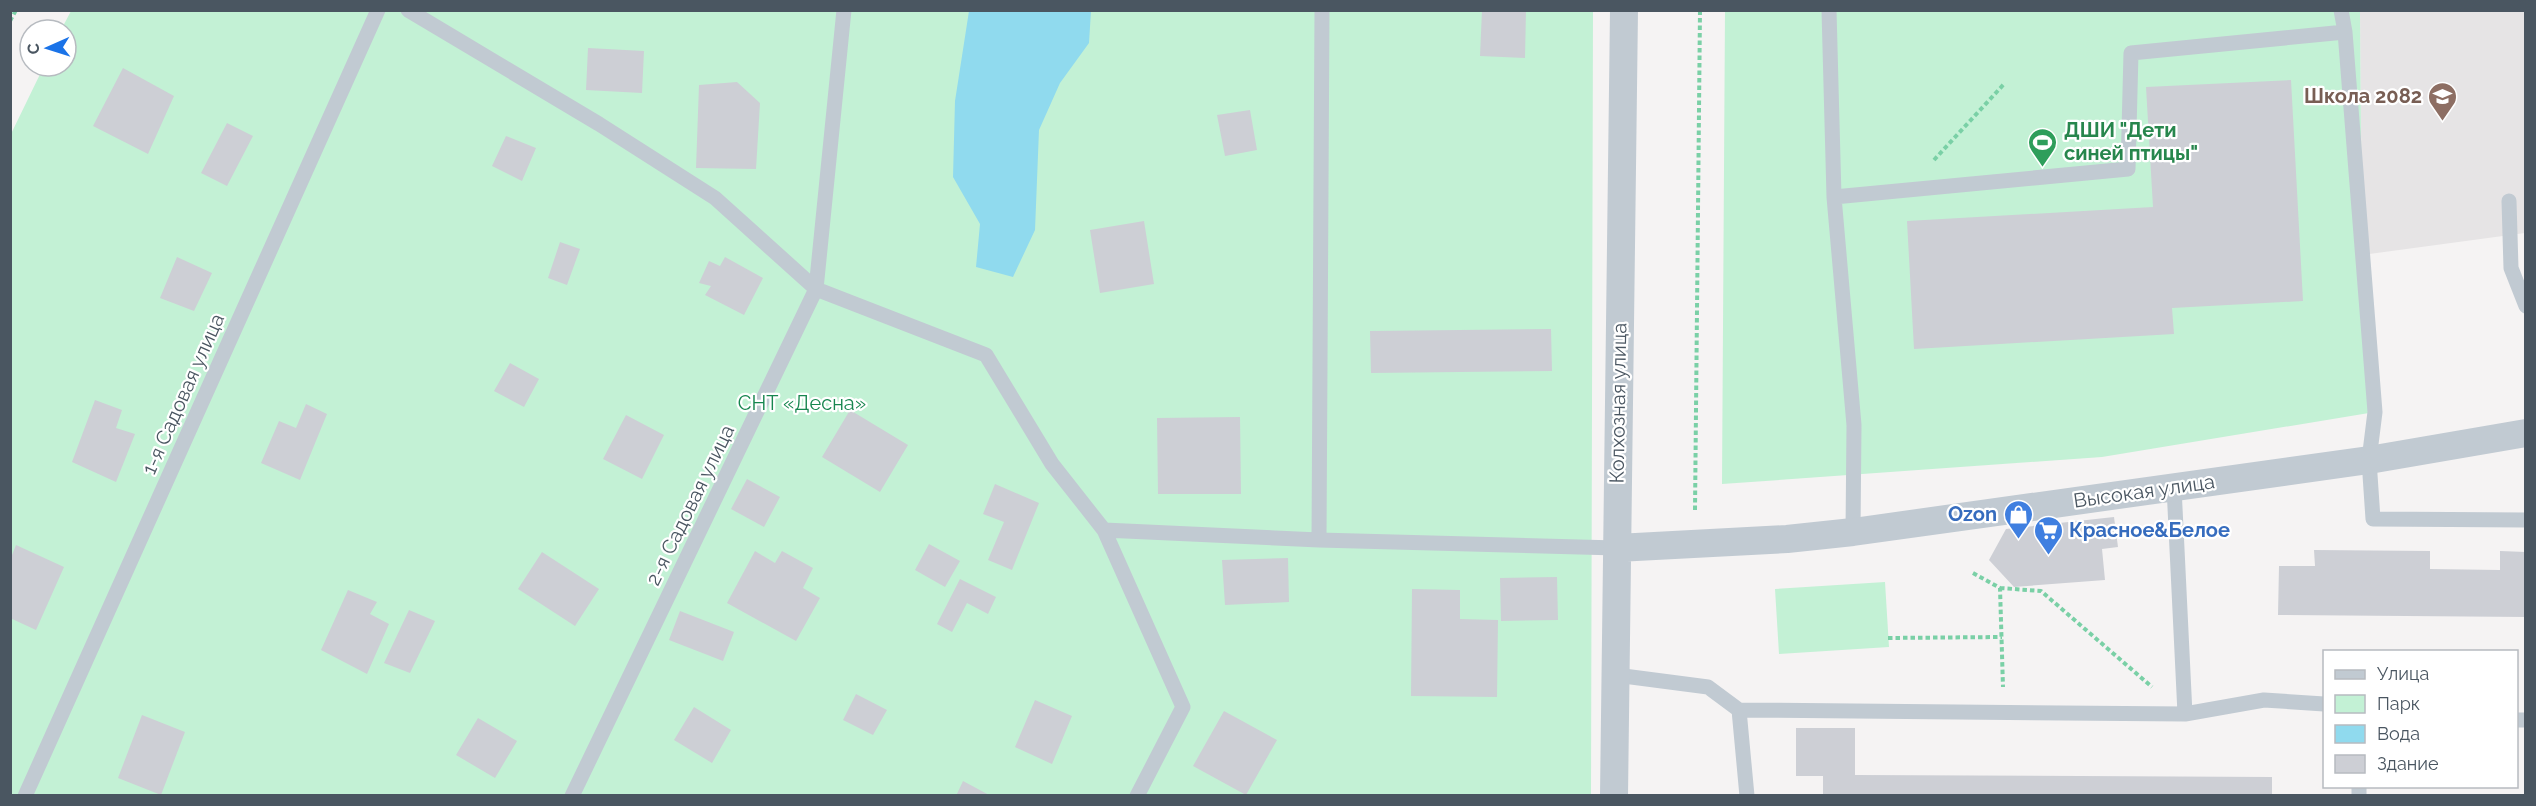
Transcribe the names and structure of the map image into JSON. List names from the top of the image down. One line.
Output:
{"streets":{"street":["Колхозная улица","Высокая улица"],"lane":["1-я Садовая улица","2-я Садовая улица"]},"crossings":[["Колхозная улица","Высокая улица"]],"parks":["СНТ «Десна»"],"places":{"school or university":["Школа 2082"],"sports":["ДШИ \"Дети синей птицы\""],"shop":["Ozon"],"supermarket":["Красное&Белое"]},"legend":["Улица","Парк","Вода","Здание"],"north":"left"}
